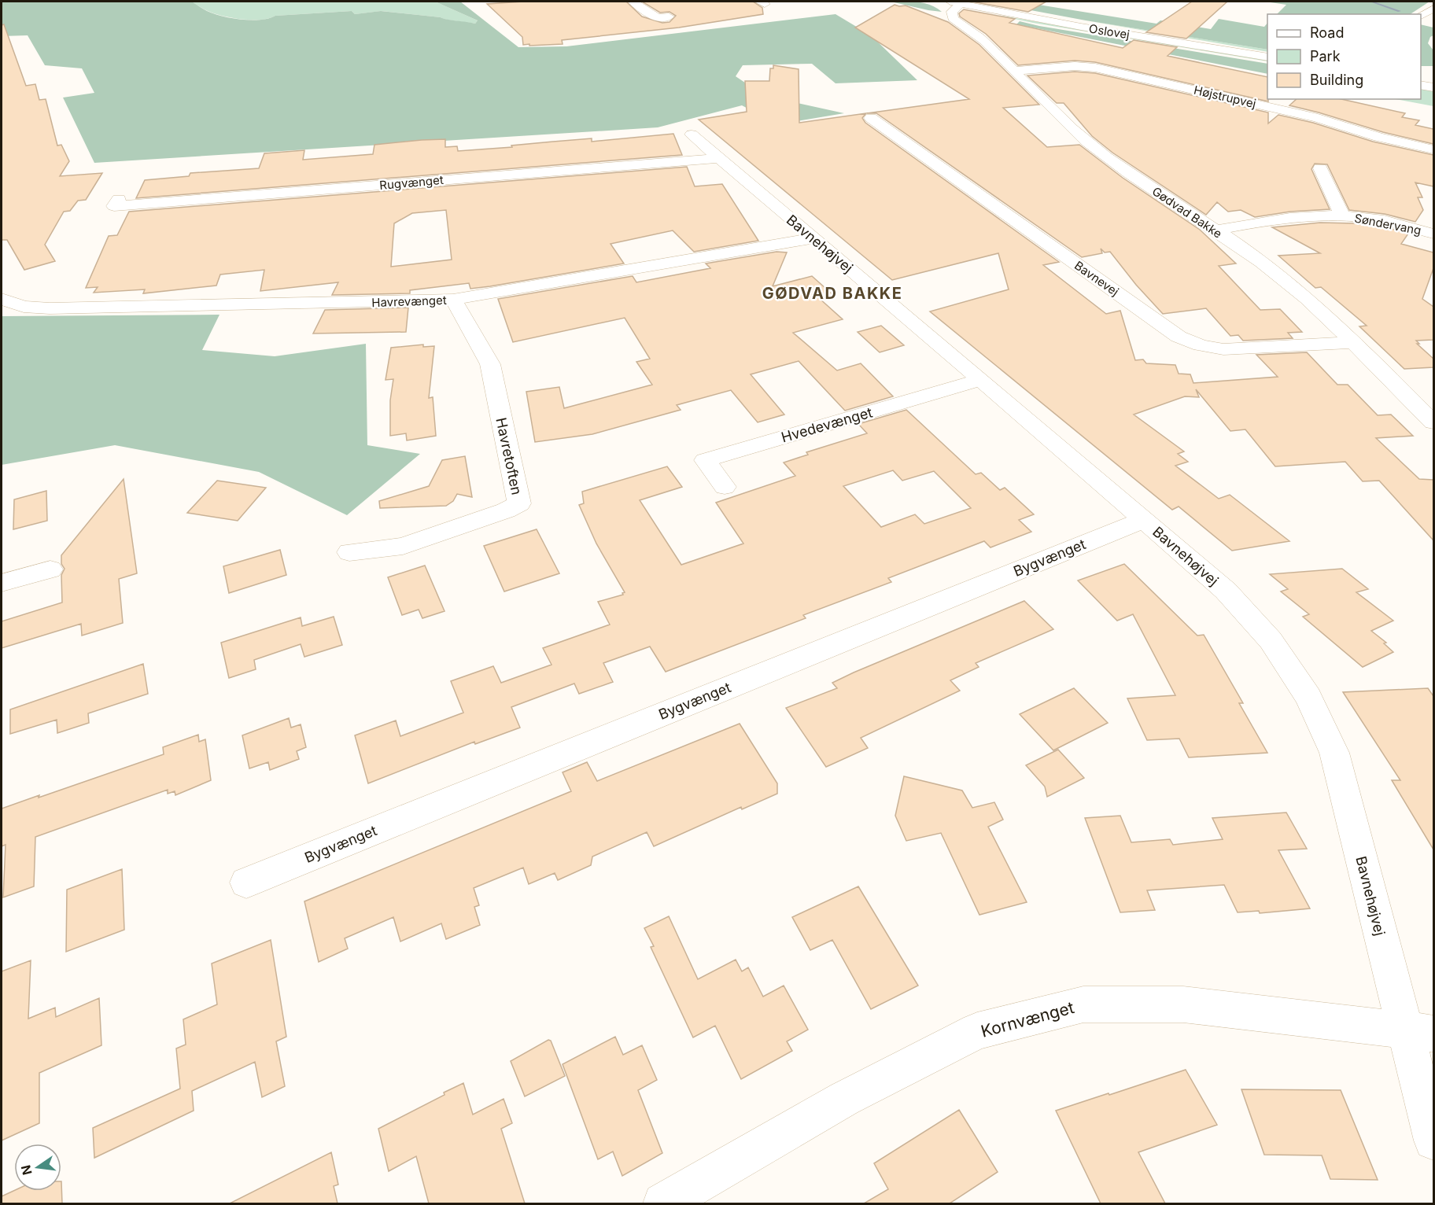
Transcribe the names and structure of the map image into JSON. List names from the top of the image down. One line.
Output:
{"streets":{"street":["Oslovej","Højstrupvej","Rugvænget","Gødvad Bakke","Søndervang","Bavnehøjvej","Bavnevej","Havrevænget","Hvedevænget","Havretoften","Bygvænget","Kornvænget"]},"crossings":[["Oslovej","Gødvad Bakke"],["Højstrupvej","Gødvad Bakke"],["Rugvænget","Bavnehøjvej"],["Gødvad Bakke","Søndervang"],["Gødvad Bakke","Bavnevej"],["Bavnehøjvej","Havrevænget"],["Bavnehøjvej","Hvedevænget"],["Bavnehøjvej","Bygvænget"],["Bavnehøjvej","Kornvænget"],["Havrevænget","Havretoften"]],"districts":["GØDVAD BAKKE"],"legend":["Road","Park","Building"],"north":"left"}
